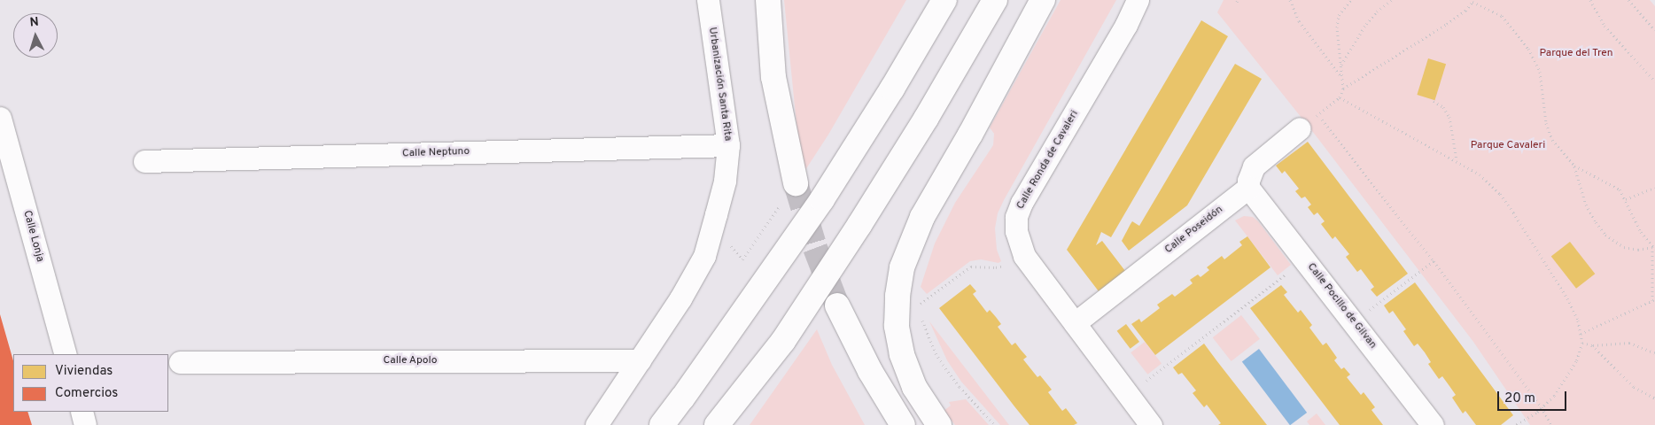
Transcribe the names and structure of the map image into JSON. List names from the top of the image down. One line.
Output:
{"streets":{"street":["Urbanización Santa Rita","Calle Neptuno","Calle Ronda de Cavaleri","Calle Poseidón","Calle Lonja","Calle Pocillo de Gilvan","Calle Apolo"]},"crossings":[["Urbanización Santa Rita","Calle Neptuno"],["Urbanización Santa Rita","Calle Apolo"],["Calle Ronda de Cavaleri","Calle Poseidón"],["Calle Poseidón","Calle Pocillo de Gilvan"]],"parks":["Parque del Tren","Parque Cavaleri"],"legend":["Viviendas","Comercios"],"scale_bar":"20 m","north":"top"}
